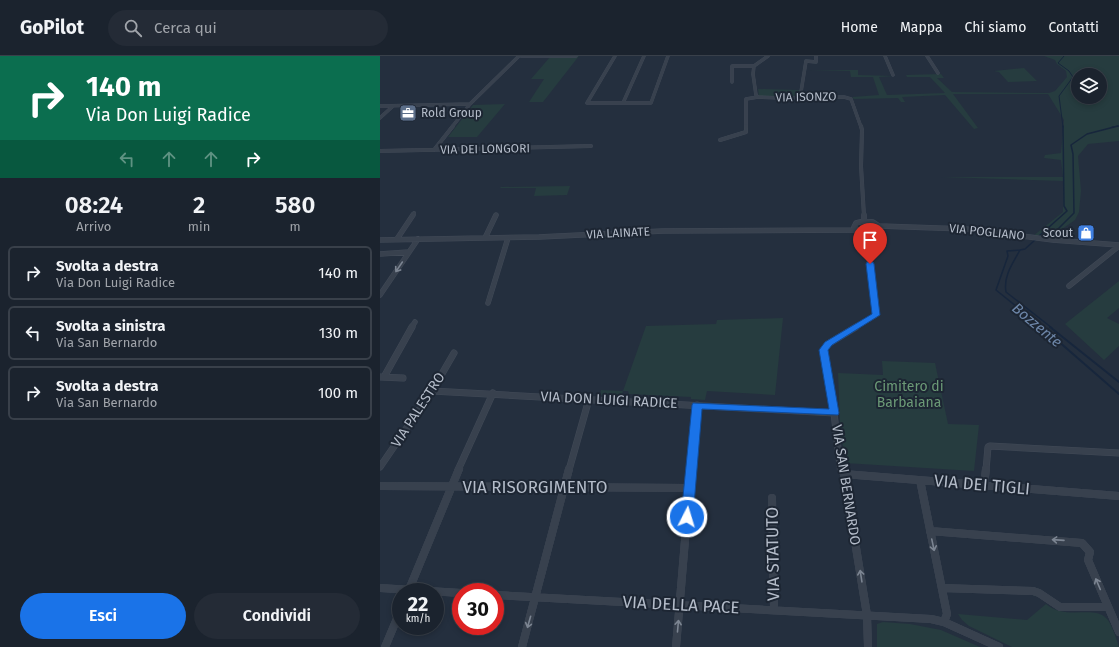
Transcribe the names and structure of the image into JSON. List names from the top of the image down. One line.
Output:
{"streets":{"street":["VIA ISONZO","VIA DEI LONGORI","VIA POGLIANO","VIA LAINATE","VIA DON LUIGI RADICE","VIA PALESTRO","VIA SAN BERNARDO","VIA DEI TIGLI","VIA RISORGIMENTO","VIA STATUTO","VIA DELLA PACE"]},"crossings":[["VIA ISONZO","VIA POGLIANO"],["VIA POGLIANO","VIA SAN BERNARDO"],["VIA DON LUIGI RADICE","VIA PALESTRO"],["VIA DON LUIGI RADICE","VIA SAN BERNARDO"],["VIA SAN BERNARDO","VIA DEI TIGLI"],["VIA SAN BERNARDO","VIA DELLA PACE"],["VIA STATUTO","VIA DELLA PACE"]],"water":["Bozzente"],"parks":["Cimitero di Barbaiana"],"places":{"office":["Rold Group"],"shop":["Scout"]},"page":{"header":"GoPilot","search":"Cerca qui","nav":["Home","Mappa","Chi siamo","Contatti"],"turn":["140 m","Via Don Luigi Radice"],"eta":["08:24","Arrivo","2","min","580","m"],"list":[{"name":"Svolta a destra","note":"Via Don Luigi Radice","value":"140 m"},{"name":"Svolta a sinistra","note":"Via San Bernardo","value":"130 m"},{"name":"Svolta a destra","note":"Via San Bernardo","value":"100 m"}],"speed":"22 km/h","limit":"30","buttons":["Esci","Condividi"]}}
